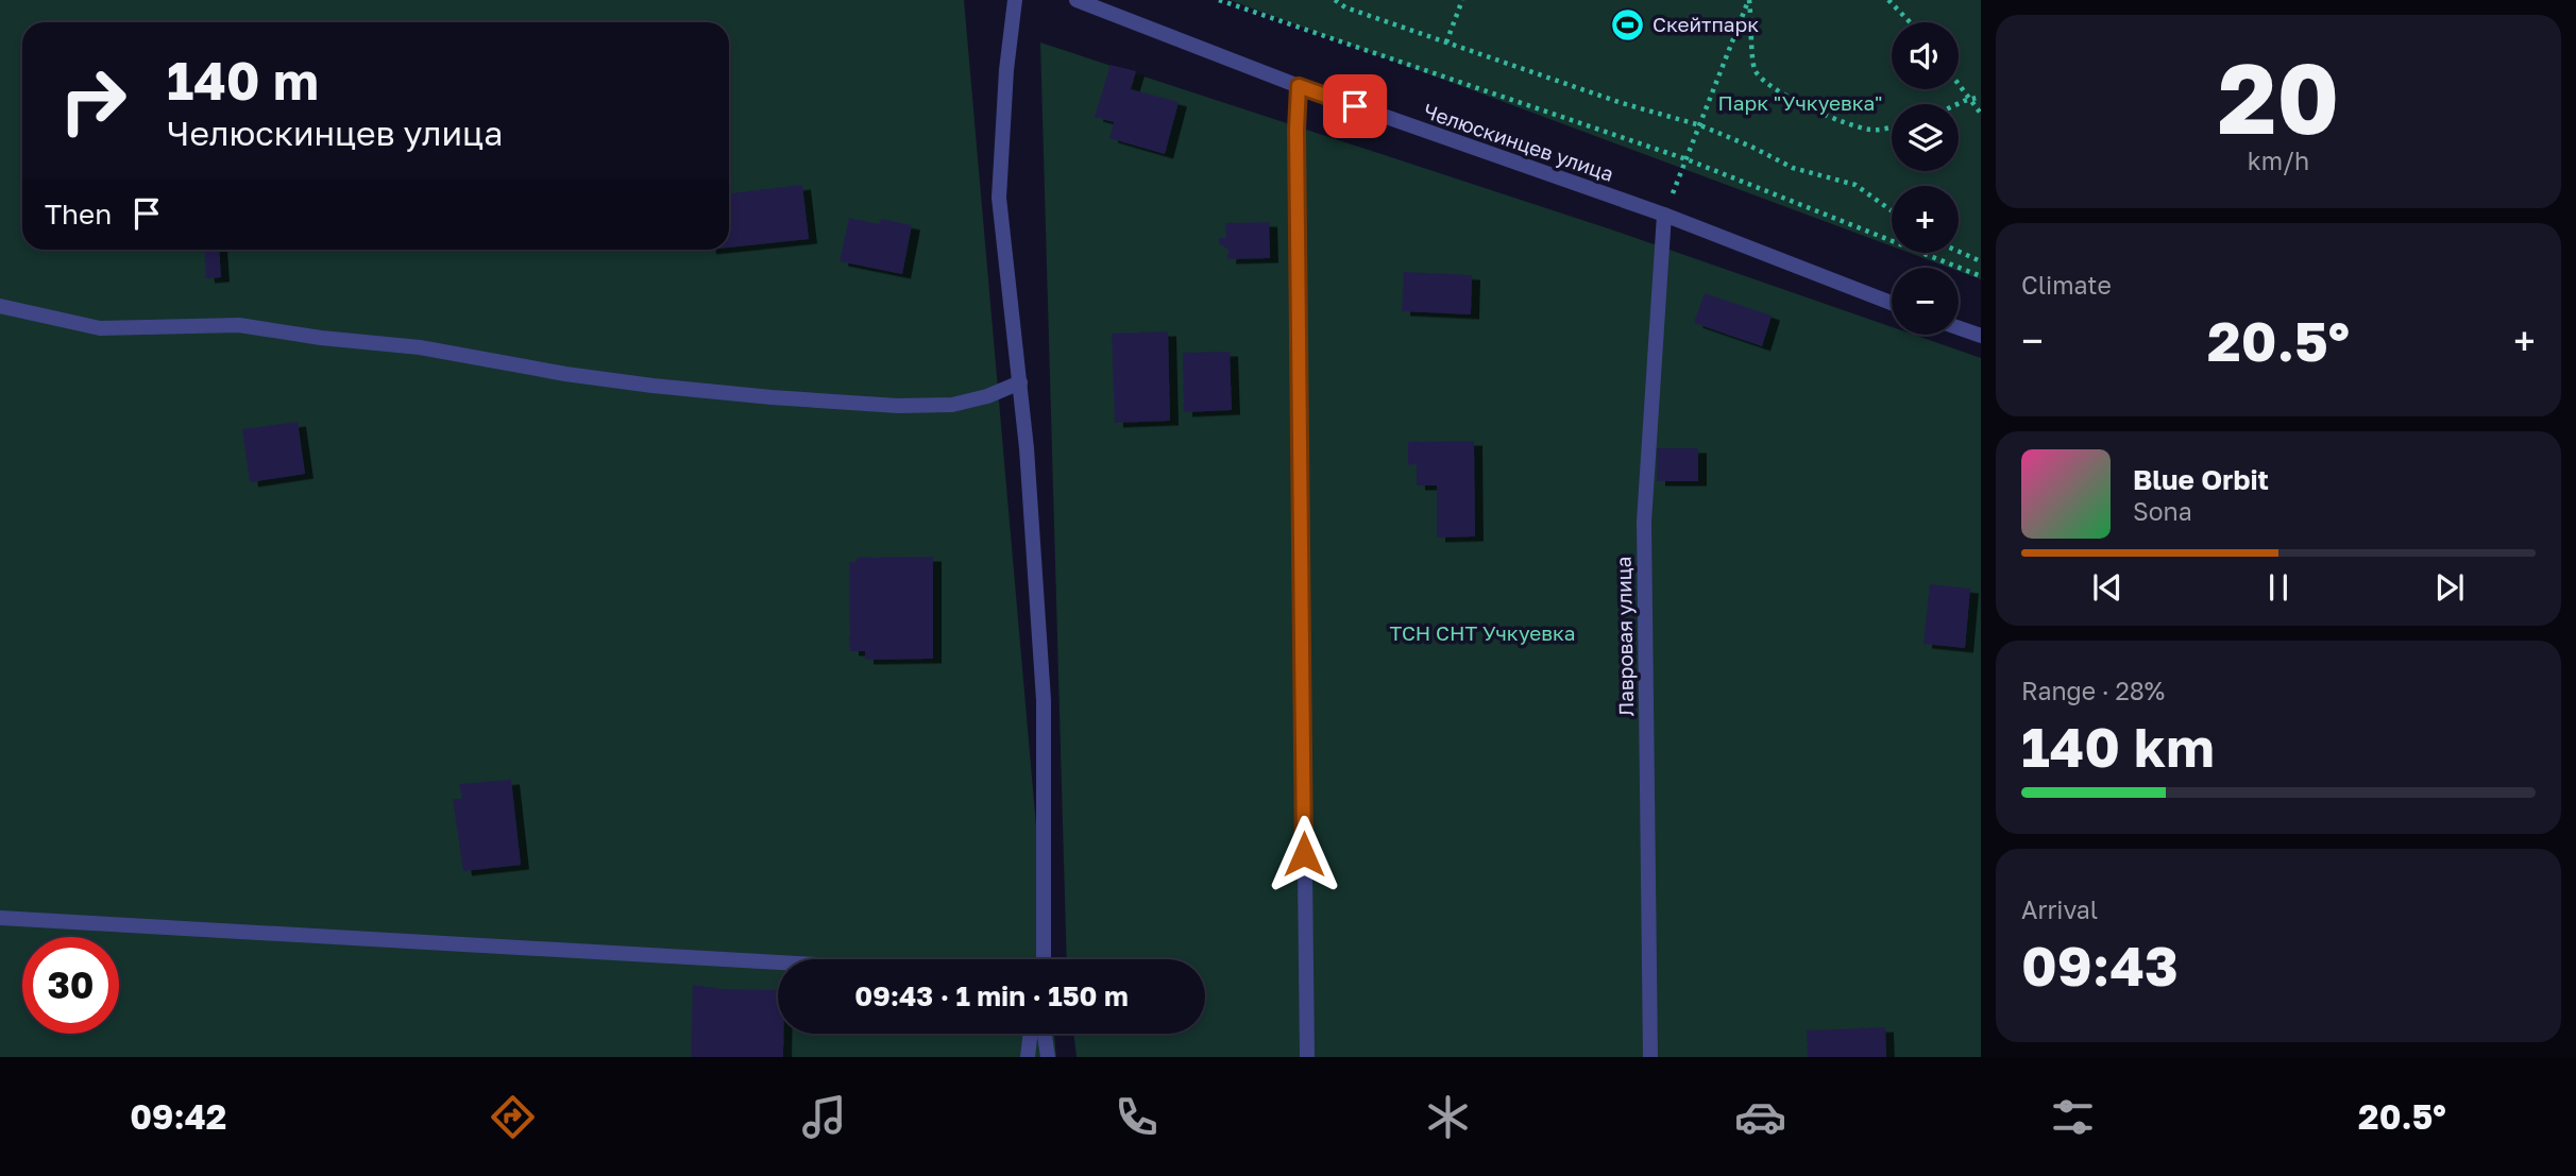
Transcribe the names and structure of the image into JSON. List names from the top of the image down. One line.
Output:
{"streets":{"street":["Челюскинцев улица","Лавровая улица"]},"crossings":[["Челюскинцев улица","Лавровая улица"]],"parks":["Парк \"Учкуевка\"","ТСН СНТ Учкуевка"],"places":{"sports":["Скейтпарк"]},"page":{"tile":[["20","km/h"],"Climate",["Range · 28%","140 km"],["Arrival","09:43"]],"map_buttons":["+","−"],"turn":["140 m","Челюскинцев улица"],"then":"Then","heat":["−","20.5°","+"],"song":["Blue Orbit","Sona"],"limit":"30","trip":"09:43 · 1 min · 150 m","tabs":["09:42","20.5°"]}}
